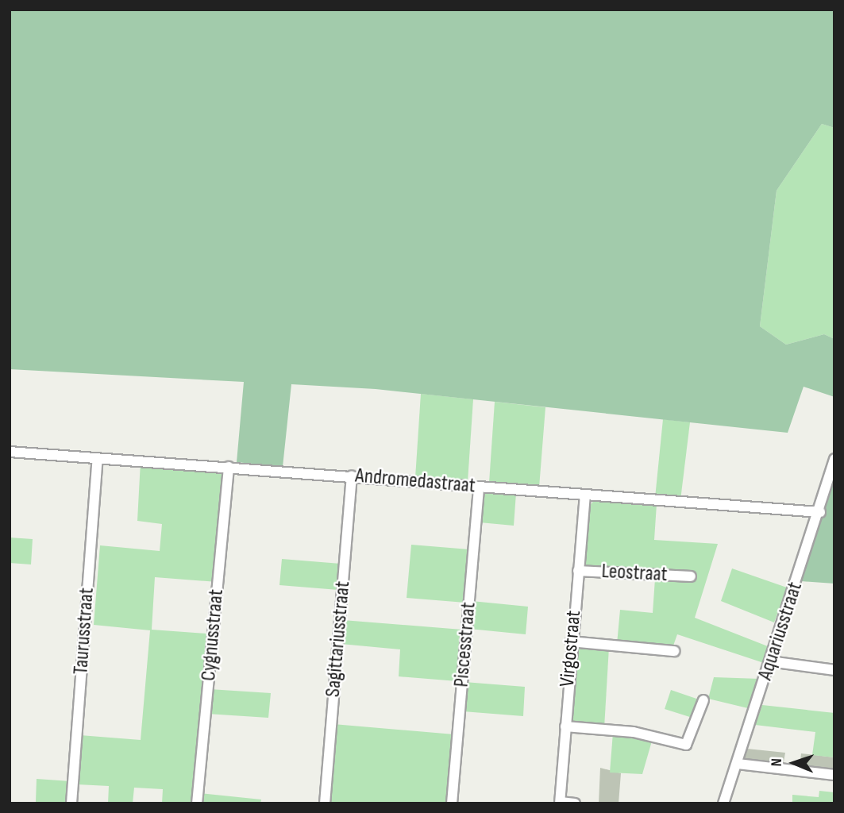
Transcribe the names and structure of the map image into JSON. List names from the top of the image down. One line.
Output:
{"streets":{"street":["Andromedastraat","Leostraat","Taurusstraat","Aquariusstraat","Cygnusstraat","Sagittariusstraat","Piscesstraat","Virgostraat"]},"crossings":[["Andromedastraat","Taurusstraat"],["Andromedastraat","Aquariusstraat"],["Andromedastraat","Cygnusstraat"],["Andromedastraat","Sagittariusstraat"],["Andromedastraat","Piscesstraat"],["Andromedastraat","Virgostraat"],["Leostraat","Virgostraat"]],"north":"left"}
